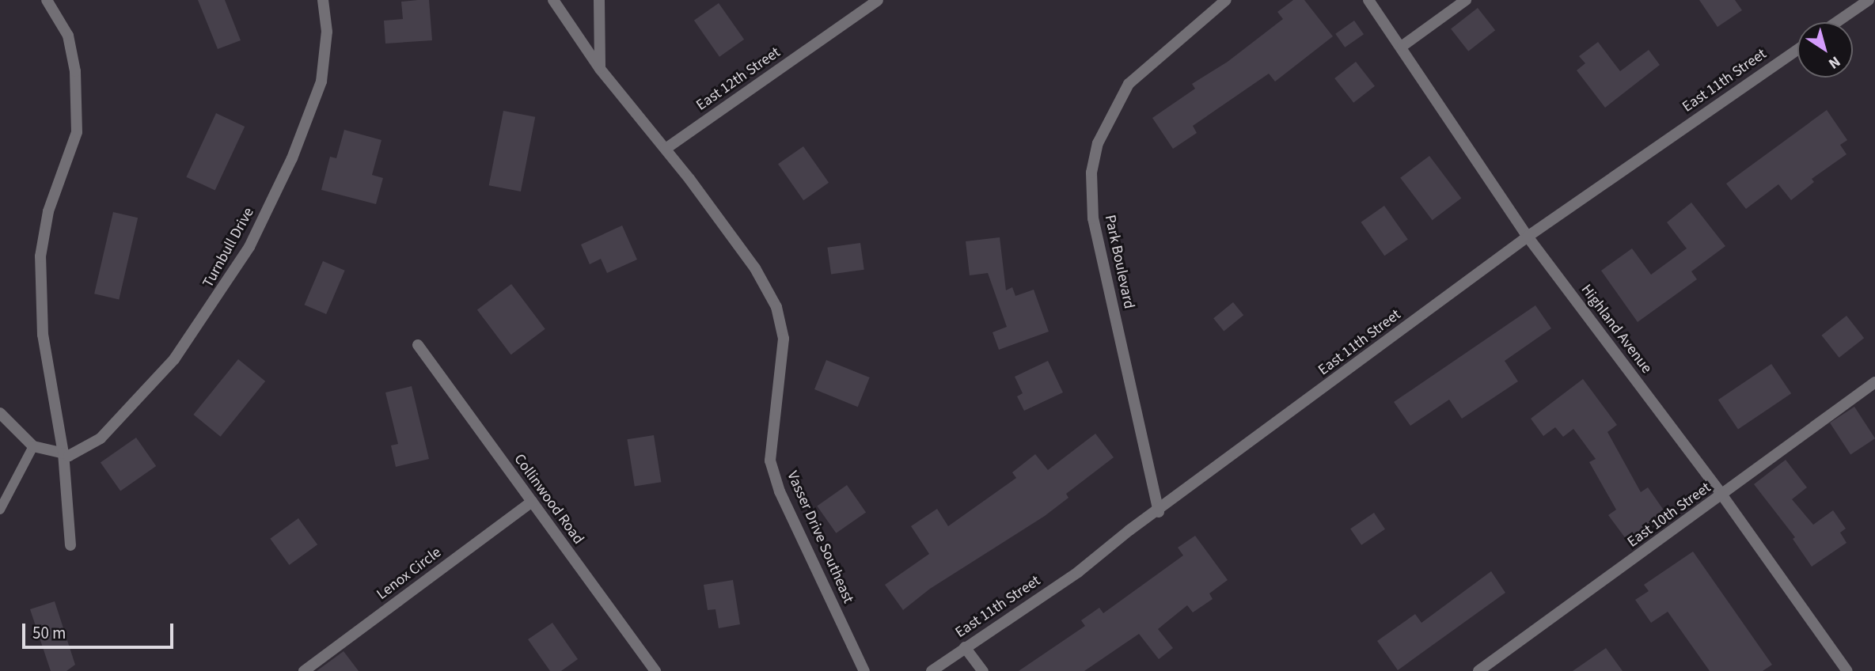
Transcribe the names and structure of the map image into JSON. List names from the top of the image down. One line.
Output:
{"streets":{"street":["East 12th Street","East 11th Street","Turnbull Drive","Park Boulevard","Highland Avenue","Collinwood Road","East 10th Street","Vasser Drive Southeast","Lenox Circle"]},"crossings":[["East 12th Street","Vasser Drive Southeast"],["East 11th Street","Park Boulevard"],["East 11th Street","Highland Avenue"],["Highland Avenue","East 10th Street"],["Collinwood Road","Lenox Circle"]],"scale_bar":"50 m","north":"bottom right"}
